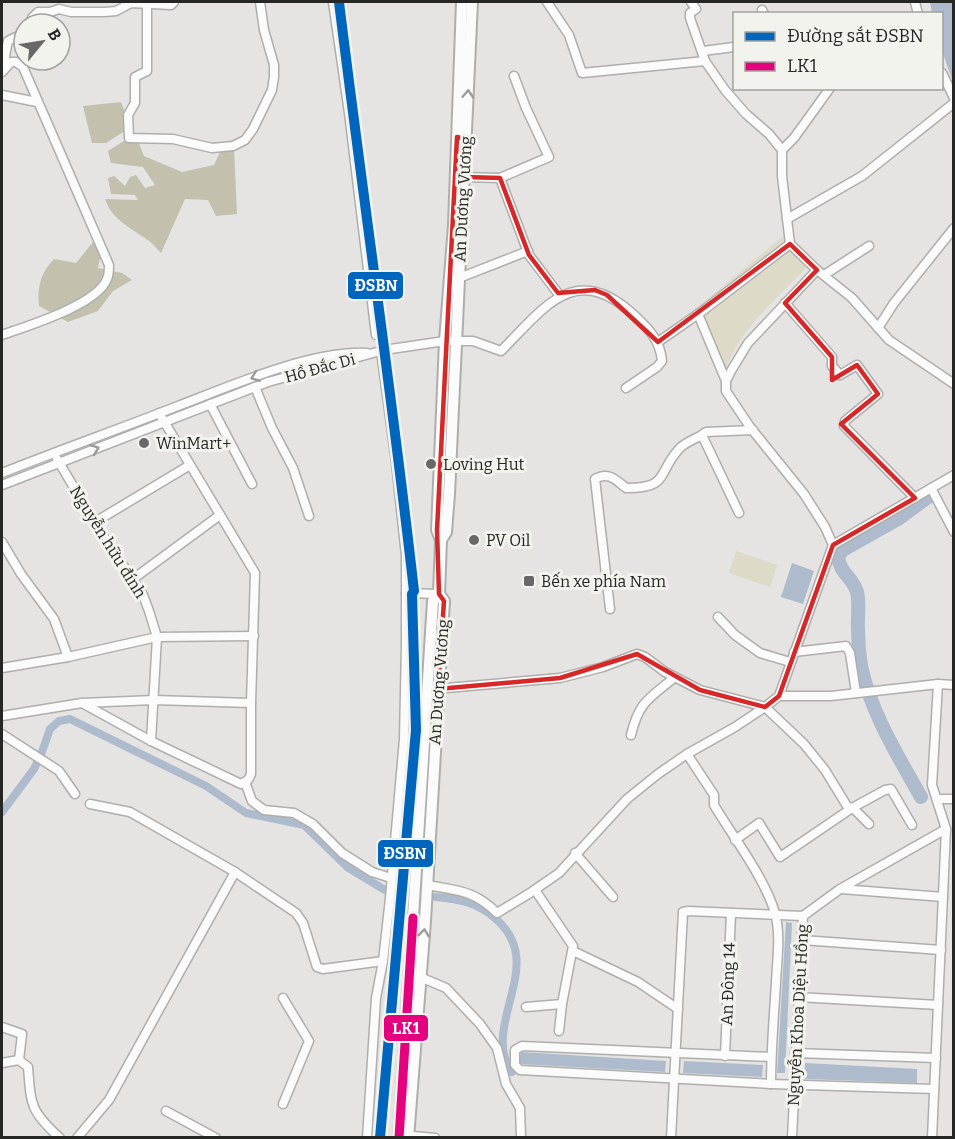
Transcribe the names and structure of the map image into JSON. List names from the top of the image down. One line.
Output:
{"streets":{"main road":["An Dương Vương"],"street":["Hồ Đắc Di","Nguyễn hữu đính","An Đông 14","Nguyễn Khoa Diệu Hồng"]},"crossings":[["Hồ Đắc Di","Nguyễn hữu đính"]],"places":{"other":["WinMart+","Loving Hut","PV Oil"],"transit":["Bến xe phía Nam"]},"lines":["rail line ĐSBN","transit line LK1"],"legend":["Đường sắt ĐSBN","LK1"],"north":"top right"}
